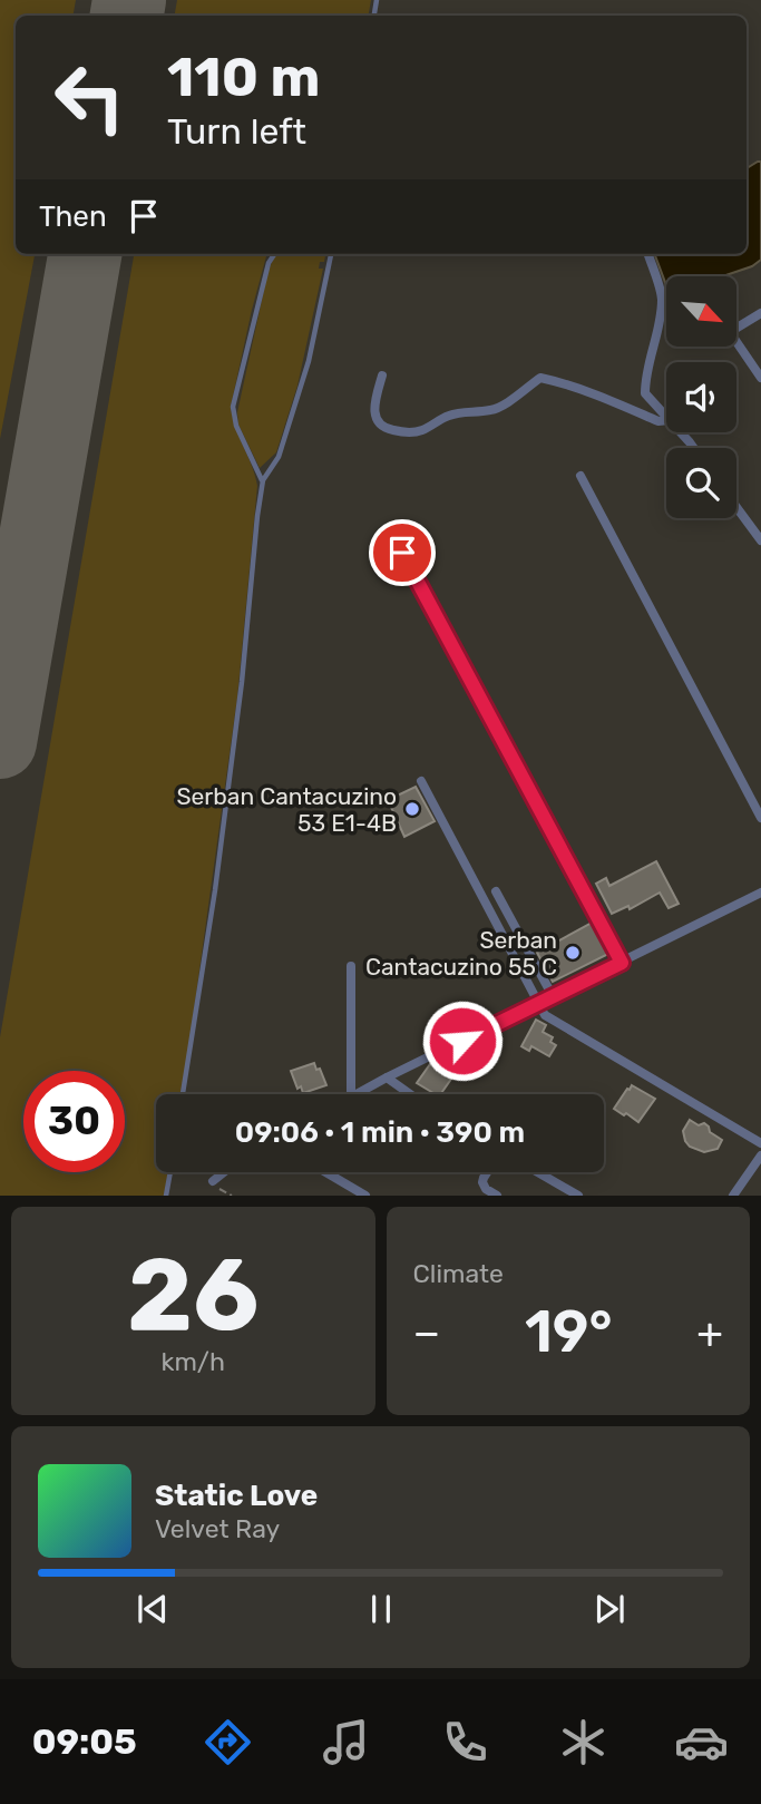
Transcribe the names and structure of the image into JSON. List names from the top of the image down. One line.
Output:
{"places":["Serban Cantacuzino 53 E1-4B","Serban Cantacuzino 55 C"],"north":"bottom right","page":{"turn":["110 m","Turn left"],"then":"Then","limit":"30","trip":"09:06 · 1 min · 390 m","tile":[["26","km/h"],"Climate"],"heat":["−","19°","+"],"song":["Static Love","Velvet Ray"],"tabs":"09:05"}}
